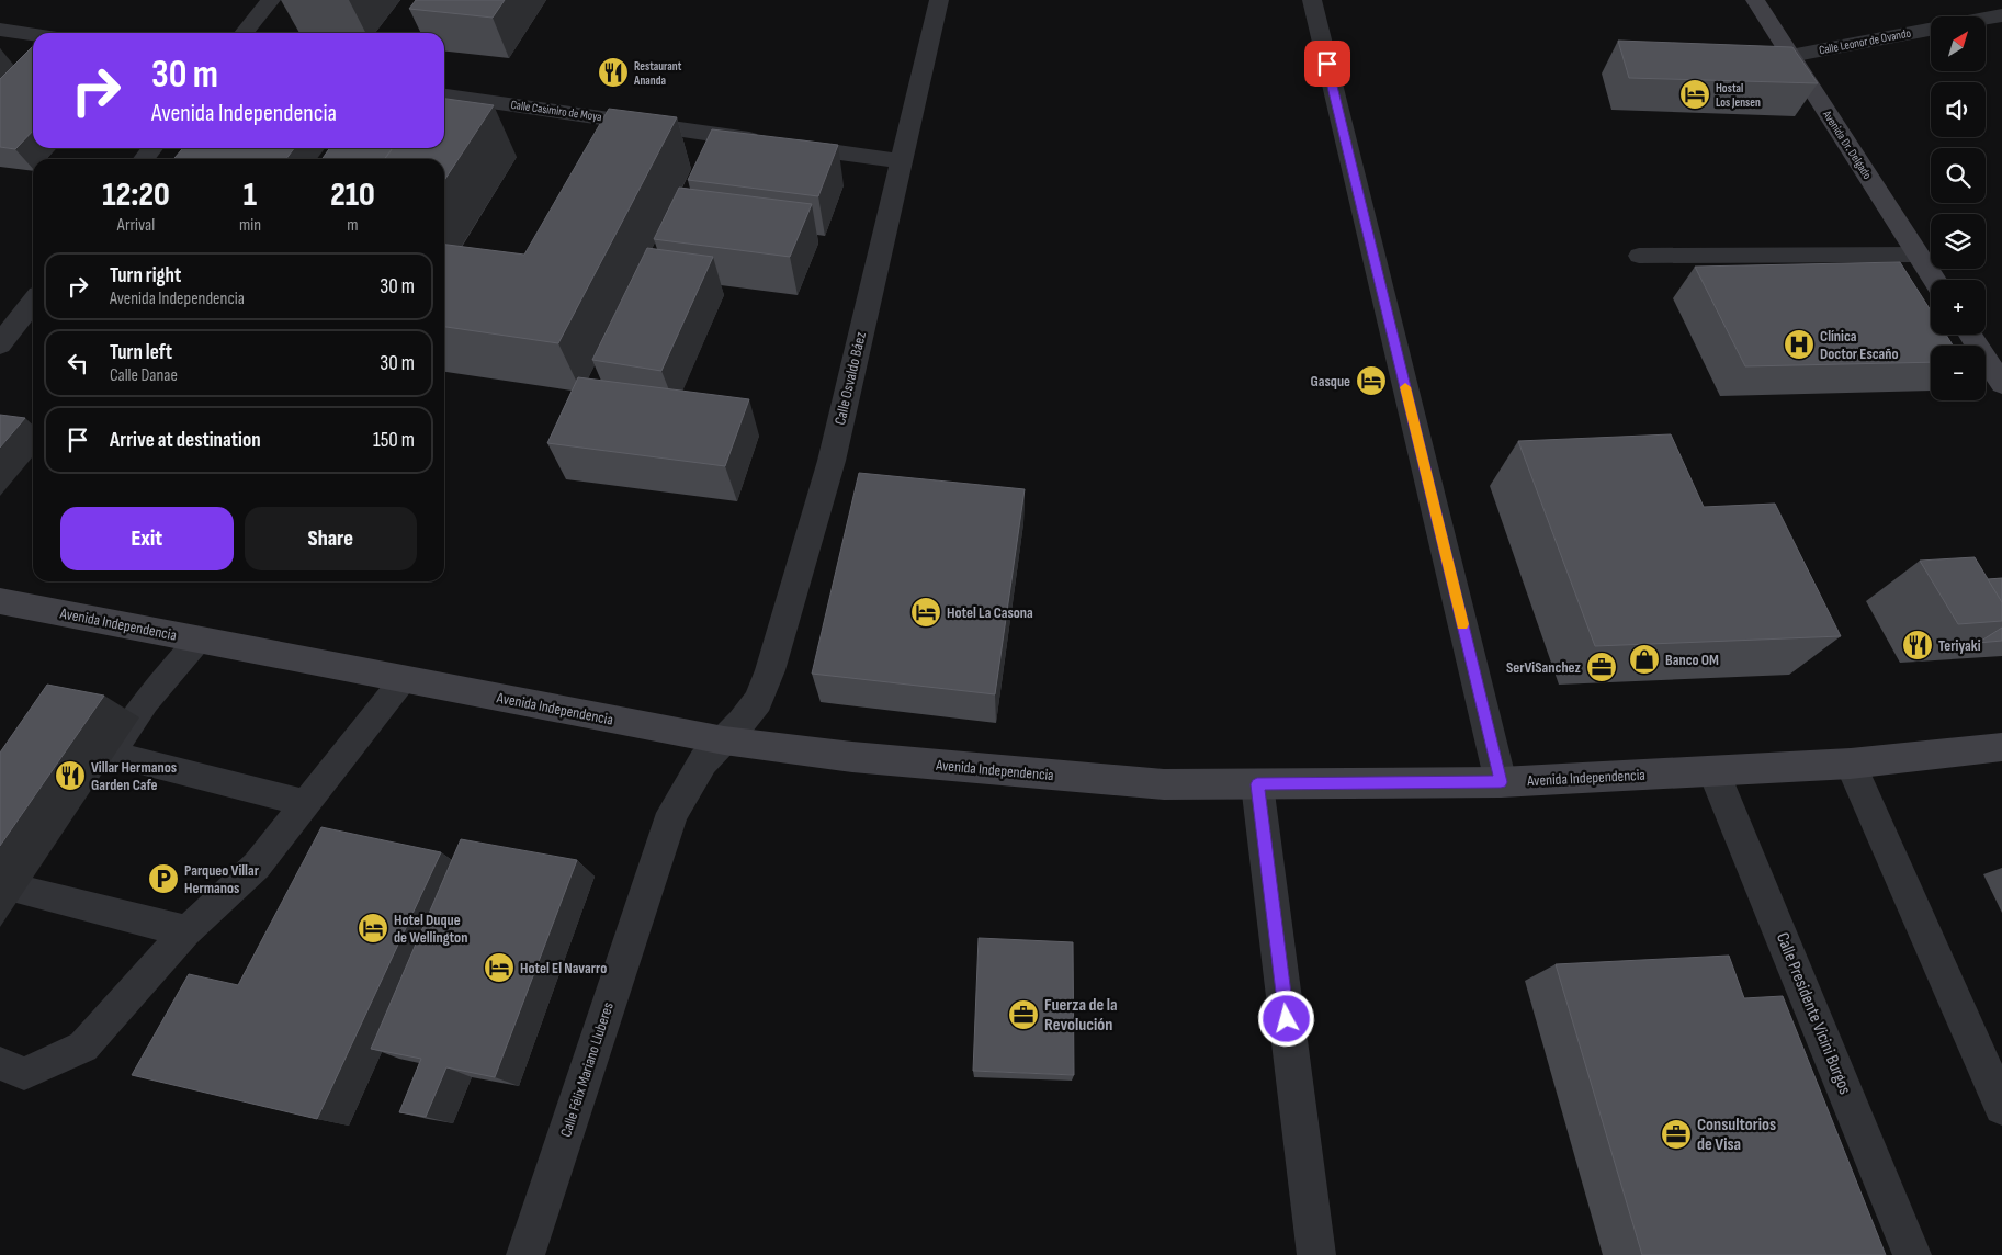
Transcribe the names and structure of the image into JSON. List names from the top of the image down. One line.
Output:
{"streets":{"main road":["Avenida Dr. Delgado","Avenida Independencia"],"street":["Calle Leonor de Ovando","Calle Casimiro de Moya","Calle Osvaldo Báez","Calle Presidente Vicini Burgos","Calle Félix Mariano Lluberes"]},"crossings":[["Calle Leonor de Ovando","Avenida Dr. Delgado"],["Calle Casimiro de Moya","Calle Osvaldo Báez"],["Calle Osvaldo Báez","Avenida Independencia"],["Calle Osvaldo Báez","Calle Félix Mariano Lluberes"],["Avenida Independencia","Calle Presidente Vicini Burgos"],["Avenida Independencia","Calle Félix Mariano Lluberes"]],"places":{"restaurant":["Restaurant Ananda","Teriyaki","Villar Hermanos Garden Cafe"],"hotel":["Hostal Los Jensen","Gasque","Hotel La Casona","Hotel Duque de Wellington","Hotel El Navarro"],"hospital":["Clínica Doctor Escaño"],"shop":["Banco OM"],"office":["SerViSanchez","Fuerza de la Revolución","Consultorios de Visa"],"parking":["Parqueo Villar Hermanos"]},"north":"top right","page":{"map_buttons":["+","−"],"turn":["30 m","Avenida Independencia"],"eta":["12:20","Arrival","1","min","210","m"],"list":[{"name":"Turn right","note":"Avenida Independencia","value":"30 m"},{"name":"Turn left","note":"Calle Danae","value":"30 m"},{"name":"Arrive at destination","value":"150 m"}],"buttons":["Exit","Share"]}}
